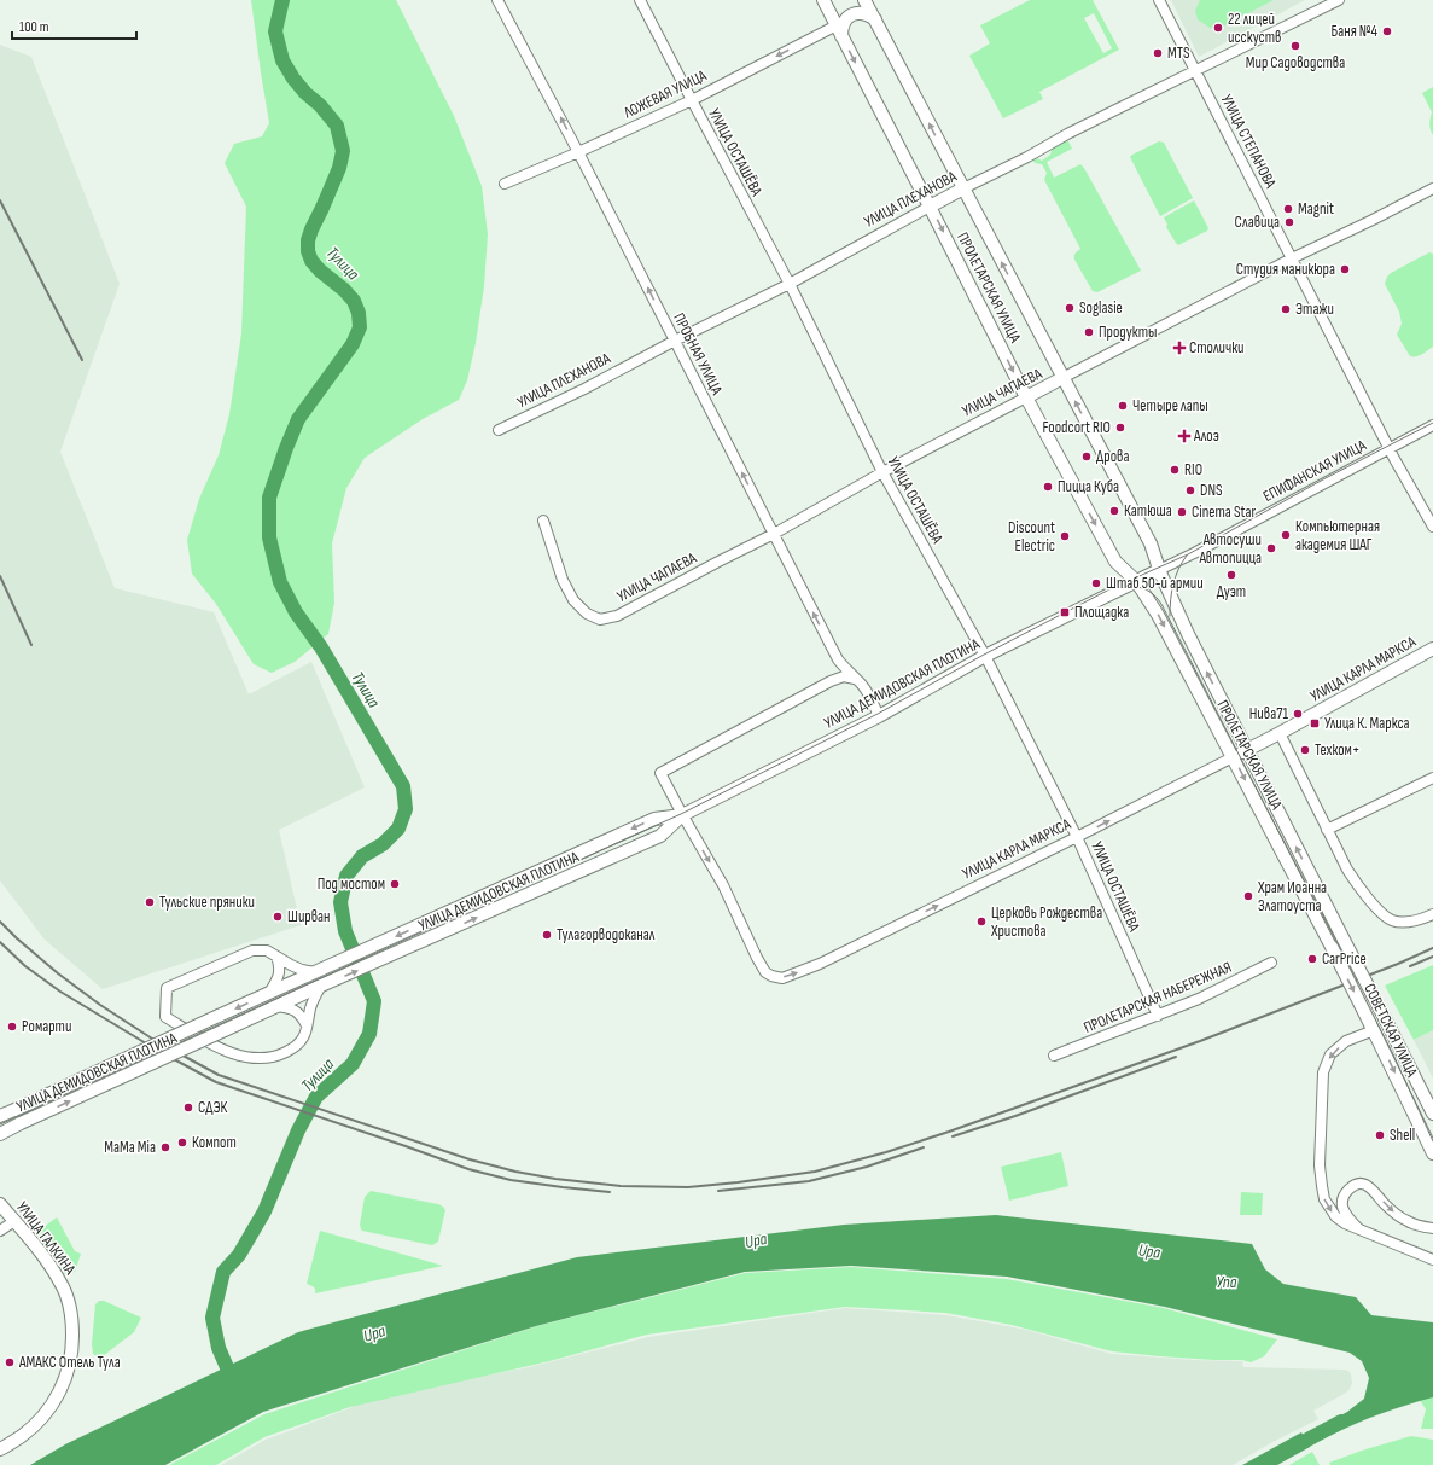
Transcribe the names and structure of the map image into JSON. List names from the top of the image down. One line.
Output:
{"streets":{"main road":["ЛОЖЕВАЯ УЛИЦА","УЛИЦА ПЛЕХАНОВА","ПРОЛЕТАРСКАЯ УЛИЦА","УЛИЦА ЧАПАЕВА","УЛИЦА КАРЛА МАРКСА","УЛИЦА ДЕМИДОВСКАЯ ПЛОТИНА","СОВЕТСКАЯ УЛИЦА","УЛИЦА ГАЛКИНА"],"street":["УЛИЦА СТЕПАНОВА","УЛИЦА ОСТАШЁВА","ПРОБНАЯ УЛИЦА","ЕПИФАНСКАЯ УЛИЦА","ПРОЛЕТАРСКАЯ НАБЕРЕЖНАЯ"]},"crossings":[["ЛОЖЕВАЯ УЛИЦА","УЛИЦА ОСТАШЁВА"],["ЛОЖЕВАЯ УЛИЦА","ПРОЛЕТАРСКАЯ УЛИЦА"],["ЛОЖЕВАЯ УЛИЦА","ПРОБНАЯ УЛИЦА"],["УЛИЦА СТЕПАНОВА","УЛИЦА ПЛЕХАНОВА"],["УЛИЦА СТЕПАНОВА","УЛИЦА ЧАПАЕВА"],["УЛИЦА СТЕПАНОВА","ЕПИФАНСКАЯ УЛИЦА"],["УЛИЦА ОСТАШЁВА","УЛИЦА ПЛЕХАНОВА"],["УЛИЦА ОСТАШЁВА","УЛИЦА ЧАПАЕВА"],["УЛИЦА ОСТАШЁВА","УЛИЦА КАРЛА МАРКСА"],["УЛИЦА ОСТАШЁВА","УЛИЦА ДЕМИДОВСКАЯ ПЛОТИНА"],["УЛИЦА ОСТАШЁВА","ПРОЛЕТАРСКАЯ НАБЕРЕЖНАЯ"],["УЛИЦА ПЛЕХАНОВА","ПРОЛЕТАРСКАЯ УЛИЦА"],["УЛИЦА ПЛЕХАНОВА","ПРОБНАЯ УЛИЦА"],["ПРОЛЕТАРСКАЯ УЛИЦА","УЛИЦА ЧАПАЕВА"],["ПРОЛЕТАРСКАЯ УЛИЦА","ЕПИФАНСКАЯ УЛИЦА"],["ПРОЛЕТАРСКАЯ УЛИЦА","УЛИЦА КАРЛА МАРКСА"],["ПРОЛЕТАРСКАЯ УЛИЦА","УЛИЦА ДЕМИДОВСКАЯ ПЛОТИНА"],["ПРОЛЕТАРСКАЯ УЛИЦА","СОВЕТСКАЯ УЛИЦА"],["ПРОБНАЯ УЛИЦА","УЛИЦА ЧАПАЕВА"],["ПРОБНАЯ УЛИЦА","УЛИЦА ДЕМИДОВСКАЯ ПЛОТИНА"],["УЛИЦА КАРЛА МАРКСА","УЛИЦА ДЕМИДОВСКАЯ ПЛОТИНА"]],"one_way":["ЛОЖЕВАЯ УЛИЦА","ПРОБНАЯ УЛИЦА"],"water":["Тулица","Upa","Упа"],"places":{"other":["22 лицей исскуств","Баня №4","Мир Садоводства","MTS","Magnit","Славица","Студия маникюра","Soglasie","Этажи","Продукты","Четыре лапы","Foodcort RIO","Дрова","RIO","Пицца Куба","DNS","Катюша","Cinema Star","Компьютерная академия ШАГ","Discount Electric","Автосуши Автопицца","Дуэт","Штаб 50-й армии","Нива71","Техком+","Под мостом","Храм Иоанна Златоуста","Тульские пряники","Ширван","Церковь Рождества Христова","Тулагорводоканал","CarPrice","Ромарти","СДЭК","Shell","Компот","MaMa Mia","АМАКС Отель Тула"],"health":["Столички","Алоэ"],"transit":["Площадка","Улица К. Маркса"]},"scale_bar":"100 m"}
